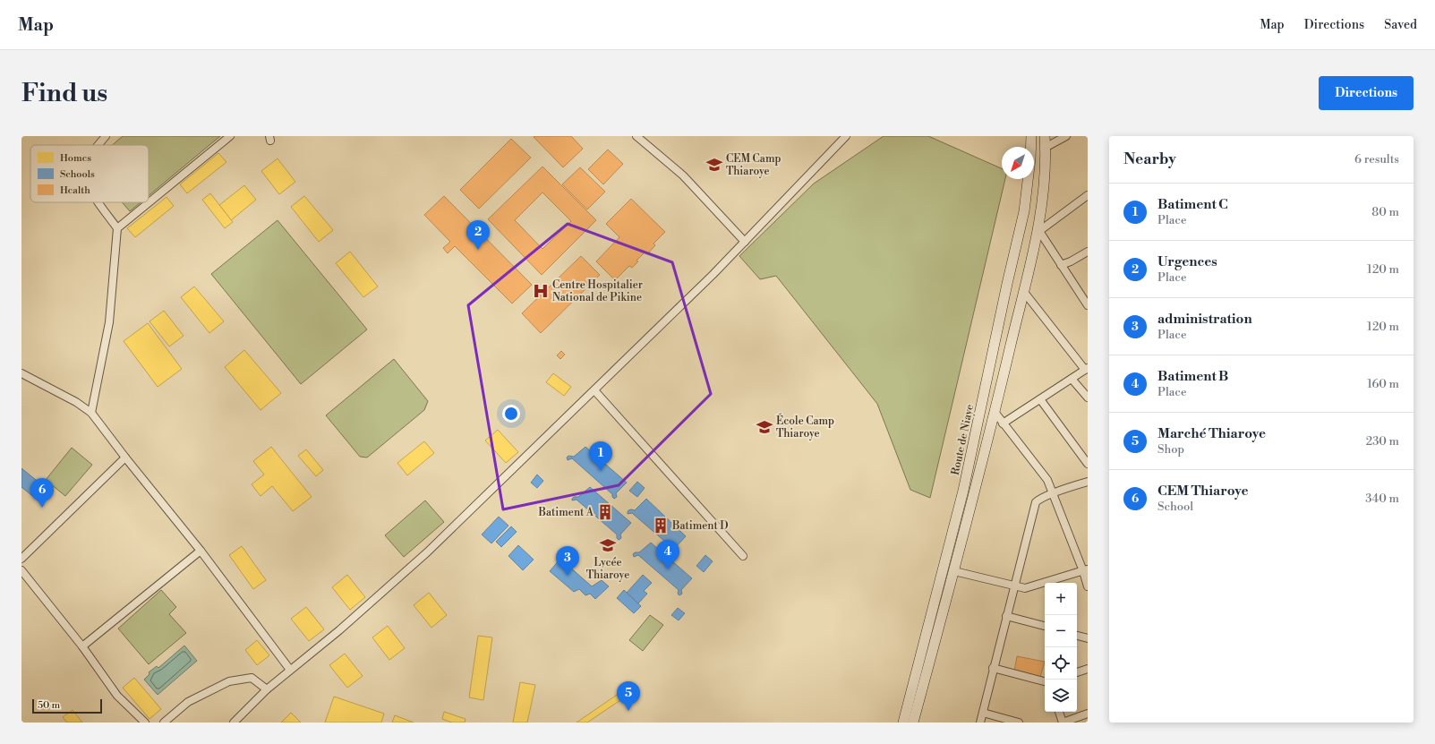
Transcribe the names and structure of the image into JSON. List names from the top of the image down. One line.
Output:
{"streets":{"main road":["Route de Niaye"]},"places":{"school or university":["CEM Camp Thiaroye","École Camp Thiaroye","Lycée Thiaroye"],"hospital":["Centre Hospitalier National de Pikine"],"building":["Batiment A","Batiment D"]},"legend":["Homes","Schools","Health"],"scale_bar":"50 m","north":"bottom left","page":{"header":"Map","nav":["Map","Directions","Saved"],"buttons":"Directions","title":"Find us","heading":["Nearby","6 results"],"list":[{"mark":"1","name":"Batiment C","note":"Place","value":"80 m"},{"mark":"2","name":"Urgences","note":"Place","value":"120 m"},{"mark":"3","name":"administration","note":"Place","value":"120 m"},{"mark":"4","name":"Batiment B","note":"Place","value":"160 m"},{"mark":"5","name":"Marché Thiaroye","note":"Shop","value":"230 m"},{"mark":"6","name":"CEM Thiaroye","note":"School","value":"340 m"}],"pins":["2","1","6","4","3","5"],"map_buttons":["+","−"],"scale":"50 m"}}
